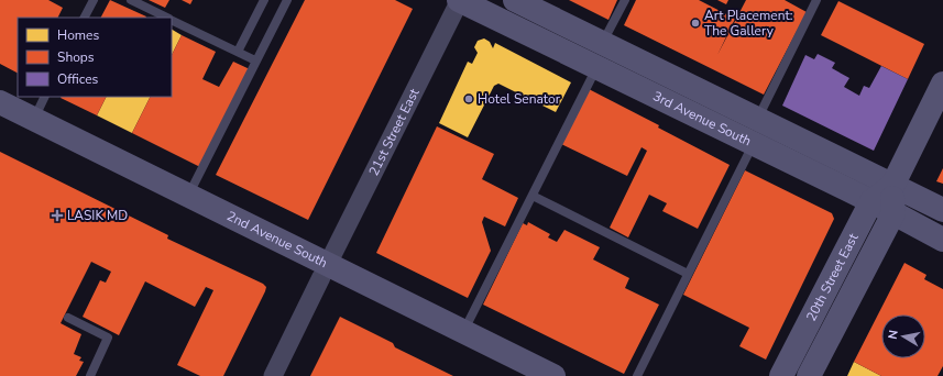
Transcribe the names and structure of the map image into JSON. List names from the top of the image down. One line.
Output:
{"streets":{"main road":["3rd Avenue South","2nd Avenue South","20th Street East"],"street":["21st Street East"]},"crossings":[["3rd Avenue South","21st Street East"],["3rd Avenue South","20th Street East"],["21st Street East","2nd Avenue South"]],"places":{"other":["Art Placement: The Gallery","Hotel Senator"],"health":["LASIK MD"]},"legend":["Homes","Shops","Offices"],"north":"left"}
